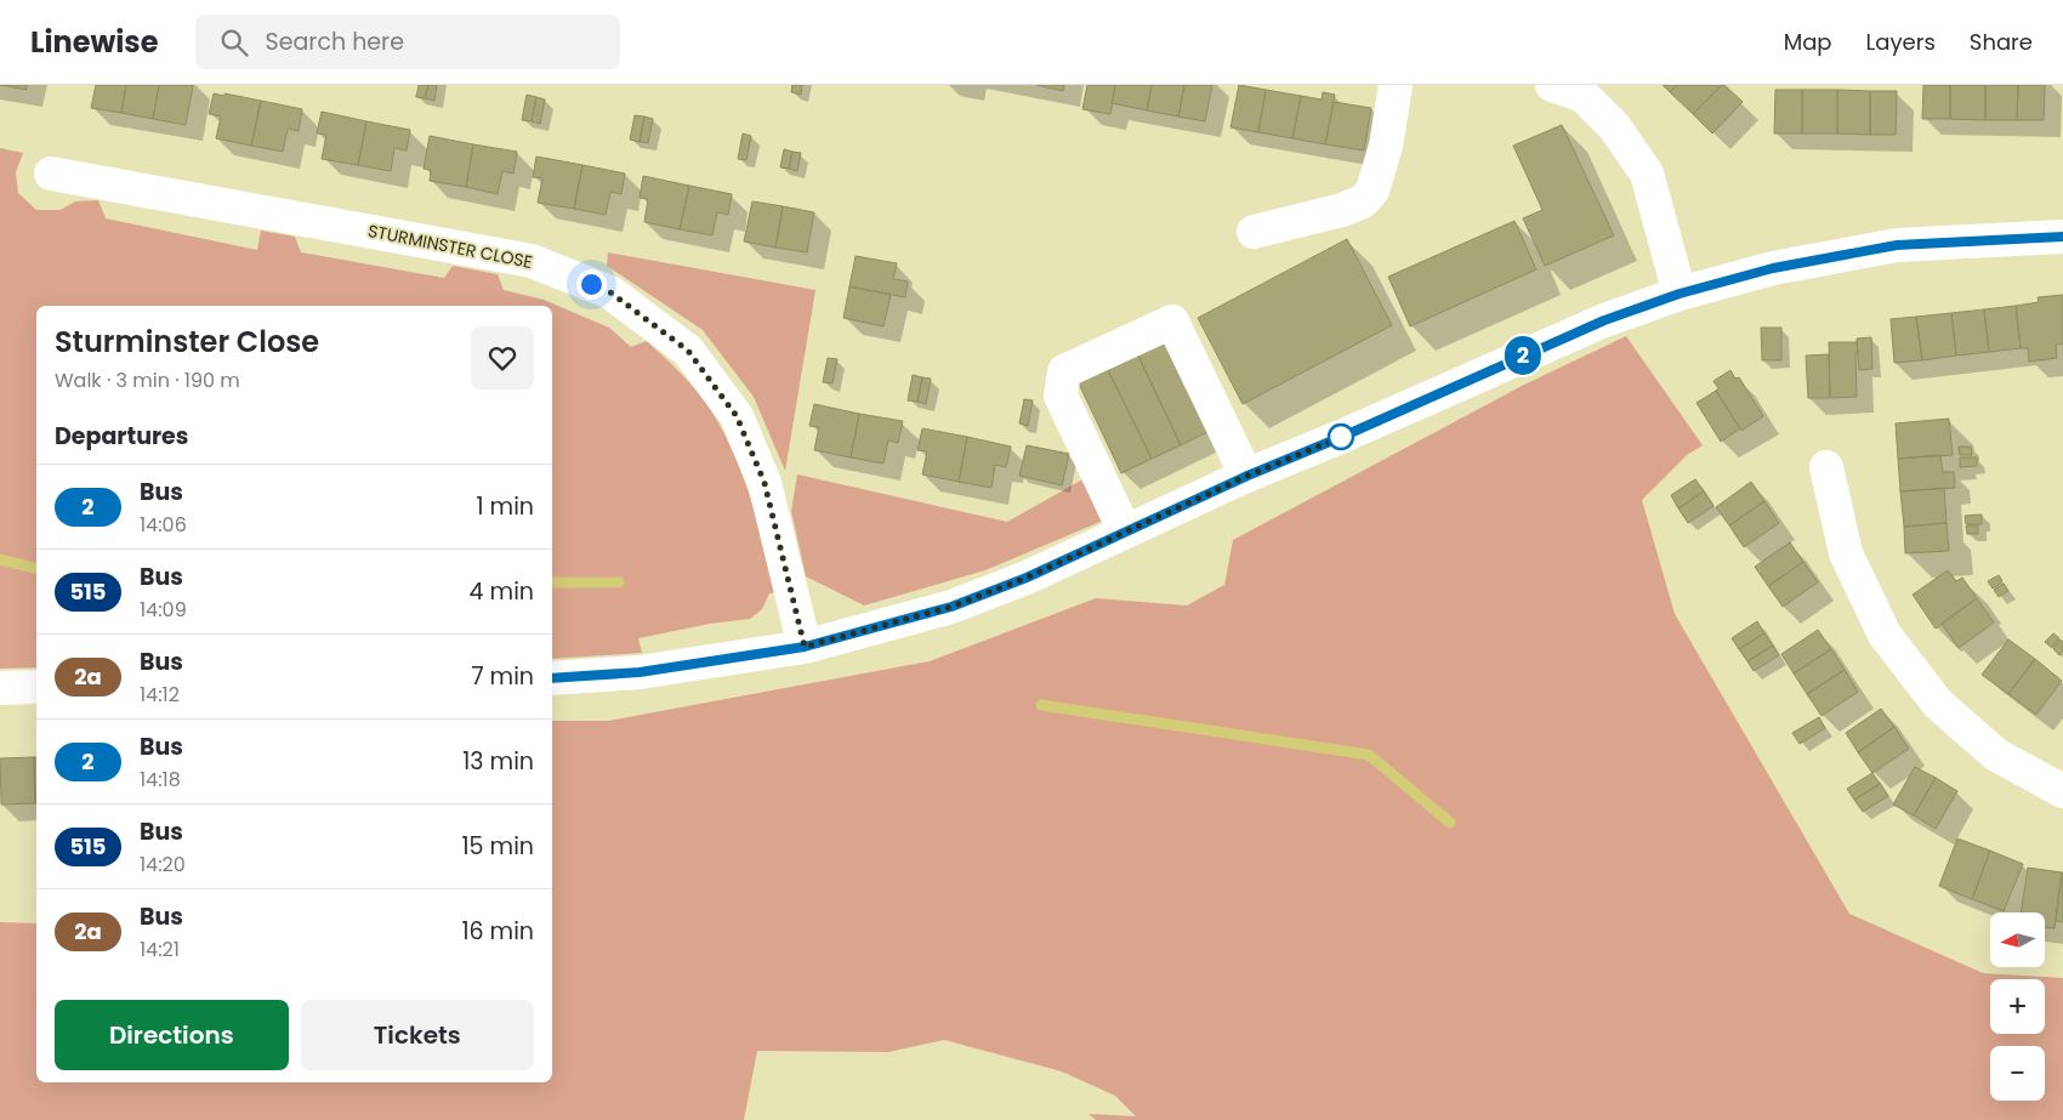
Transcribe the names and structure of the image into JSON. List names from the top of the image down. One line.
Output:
{"streets":{"street":["STURMINSTER CLOSE"]},"lines":["bus line 2"],"north":"left","page":{"header":"Linewise","search":"Search here","nav":["Map","Layers","Share"],"on_map":"2","heading":[["Sturminster Close","Walk · 3 min · 190 m"],"Departures"],"list":[{"mark":"2","name":"Bus","note":"14:06","value":"1 min"},{"mark":"515","name":"Bus","note":"14:09","value":"4 min"},{"mark":"2a","name":"Bus","note":"14:12","value":"7 min"},{"mark":"2","name":"Bus","note":"14:18","value":"13 min"},{"mark":"515","name":"Bus","note":"14:20","value":"15 min"},{"mark":"2a","name":"Bus","note":"14:21","value":"16 min"}],"map_buttons":["+","−"],"buttons":["Directions","Tickets"]}}
